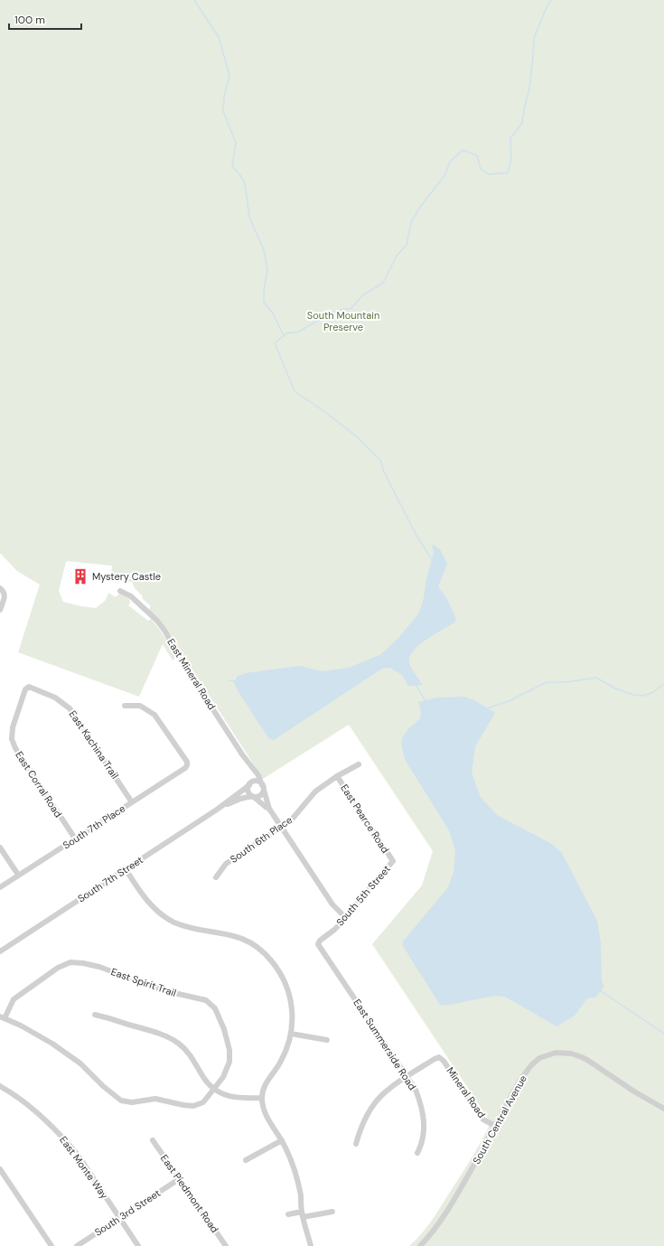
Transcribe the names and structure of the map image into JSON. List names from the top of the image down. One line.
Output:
{"streets":{"street":["East Mineral Road","East Kachina Trail","East Corral Road","East Pearce Road","South 7th Place","South 6th Place","South 7th Street","South 5th Street","East Spirit Trail","East Summerside Road","Mineral Road","South Central Avenue","East Monte Way","East Piedmont Road","South 3rd Street"]},"crossings":[["East Mineral Road","South 6th Place"],["East Mineral Road","South 7th Street"],["East Mineral Road","South 5th Street"],["East Kachina Trail","East Corral Road"],["East Kachina Trail","South 7th Place"],["East Corral Road","South 7th Place"],["East Pearce Road","South 6th Place"],["East Pearce Road","South 5th Street"],["South 5th Street","East Summerside Road"],["East Summerside Road","Mineral Road"],["Mineral Road","South Central Avenue"],["East Monte Way","South 3rd Street"],["East Piedmont Road","South 3rd Street"]],"parks":["South Mountain Preserve"],"places":{"building":["Mystery Castle"]},"scale_bar":"100 m"}
